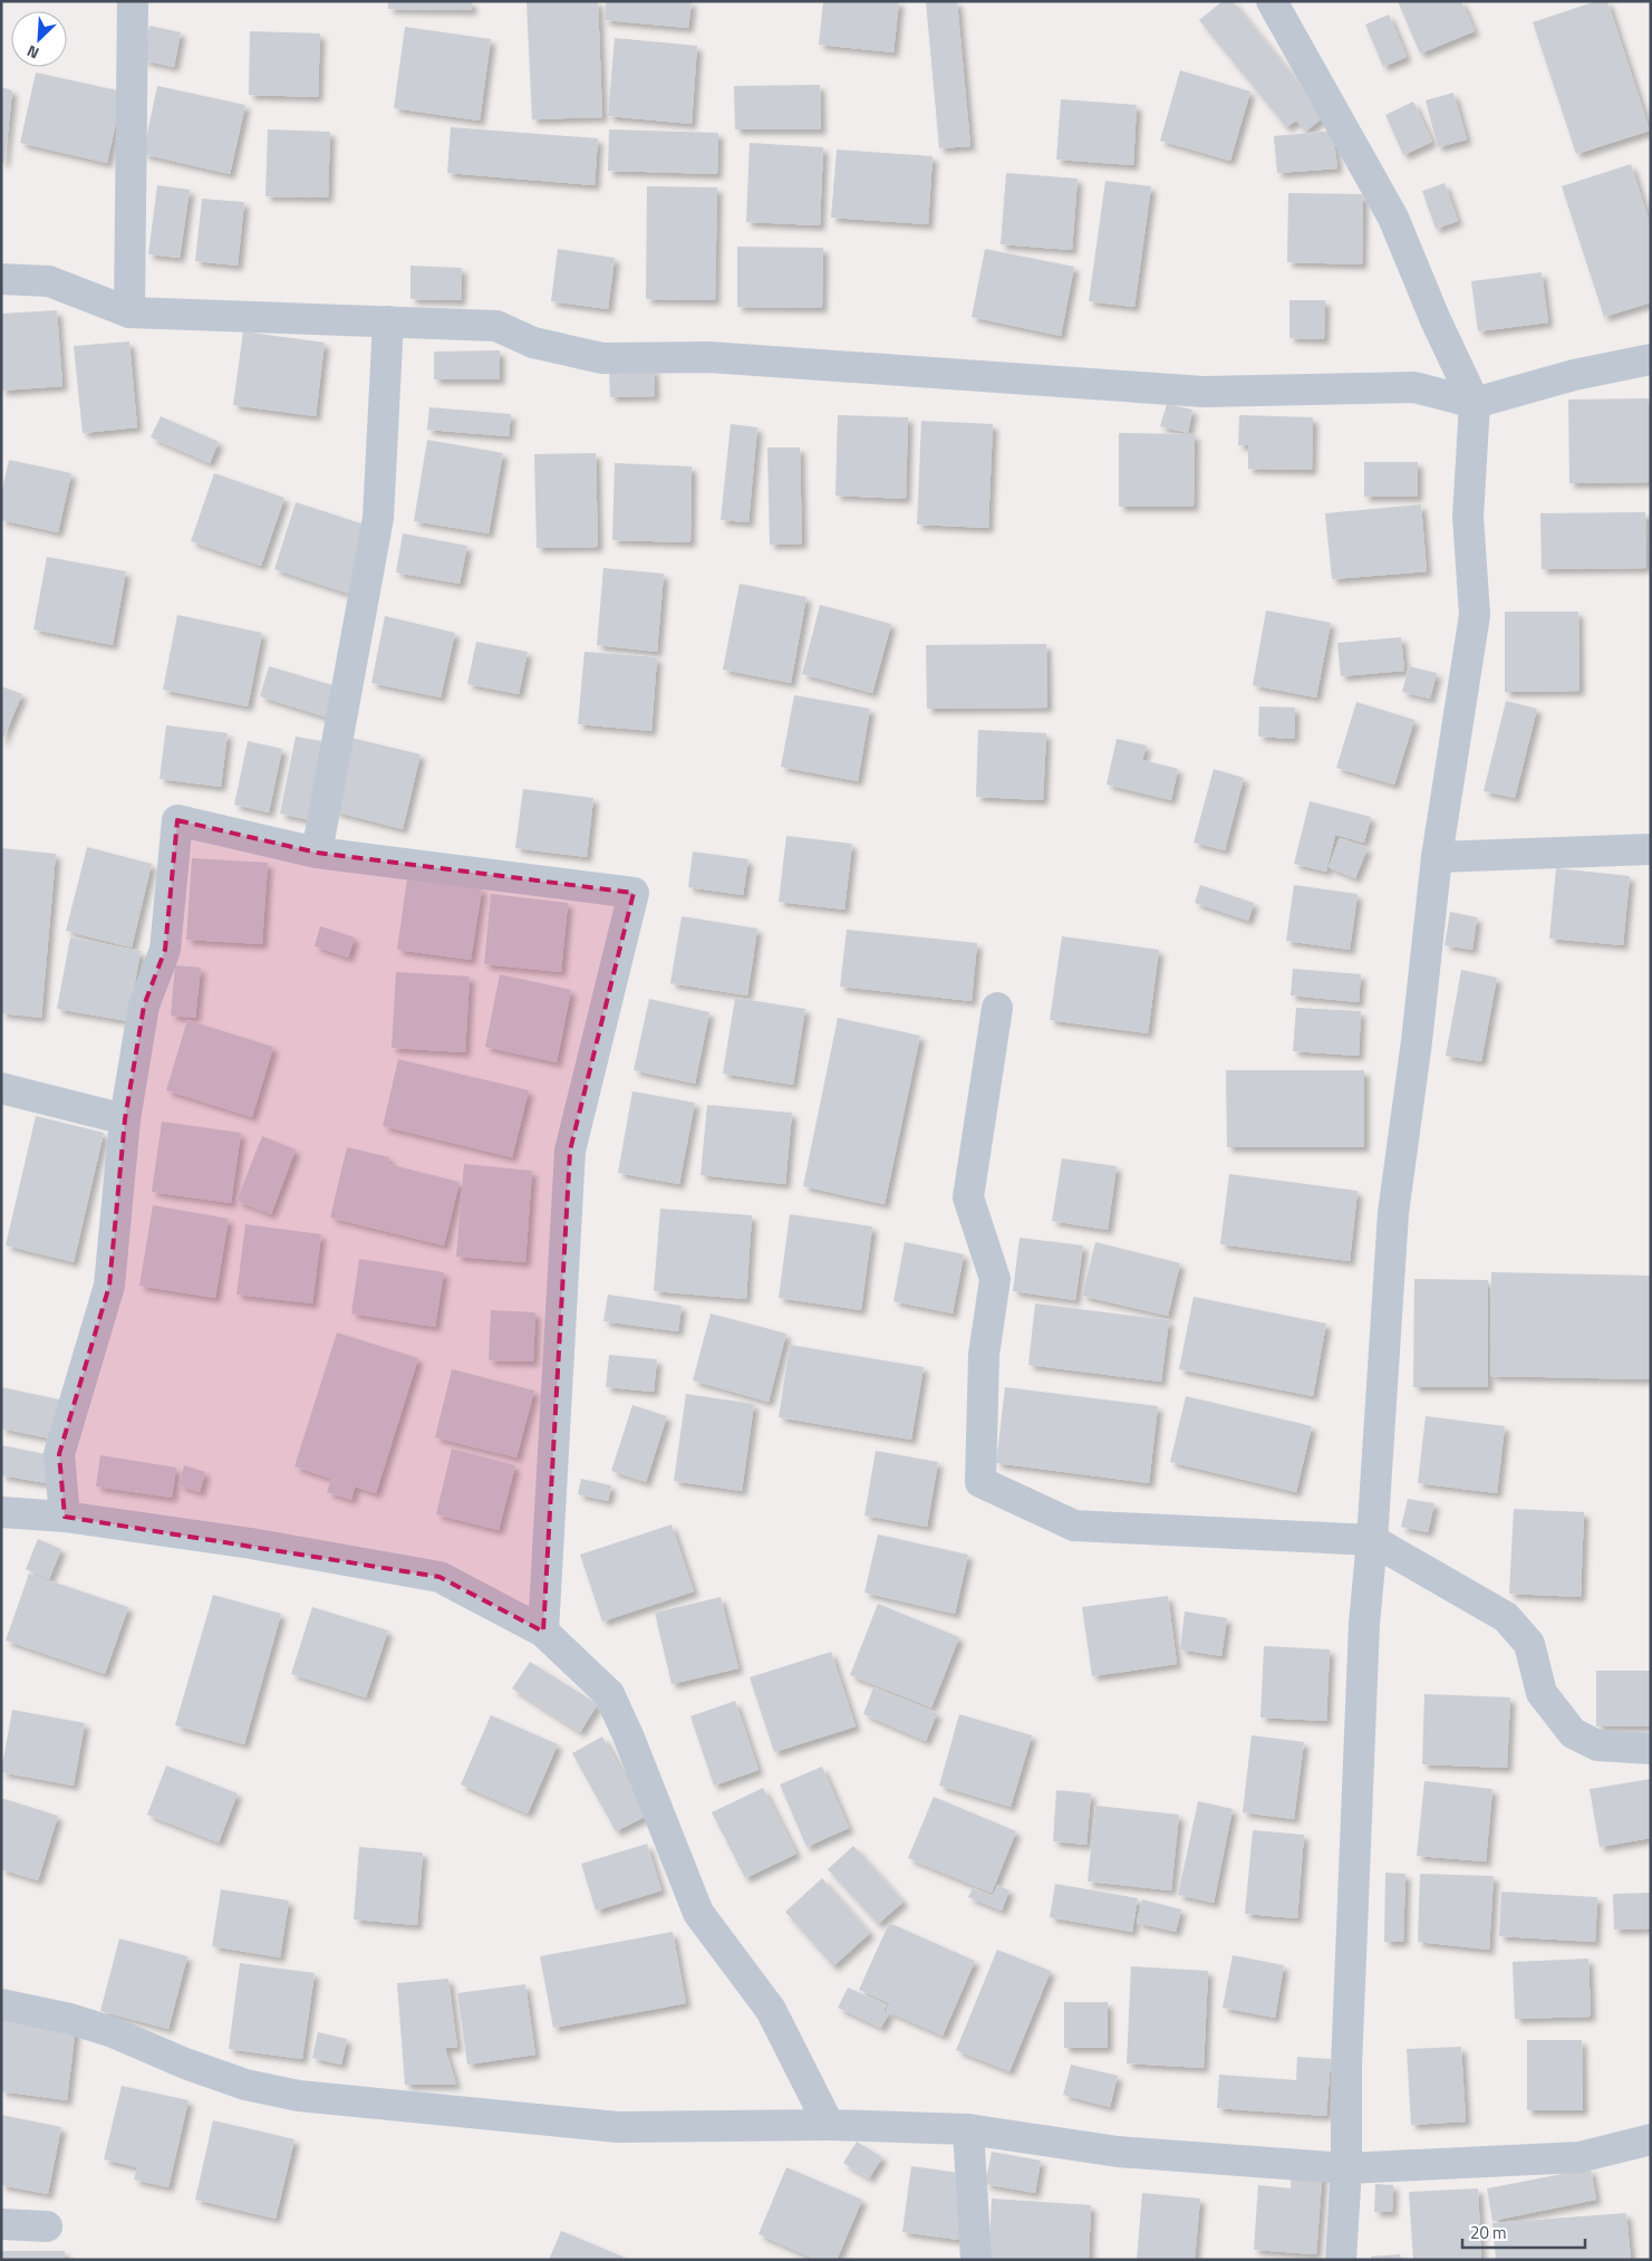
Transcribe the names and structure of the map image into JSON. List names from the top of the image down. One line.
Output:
{"scale_bar":"20 m","north":"bottom left"}
